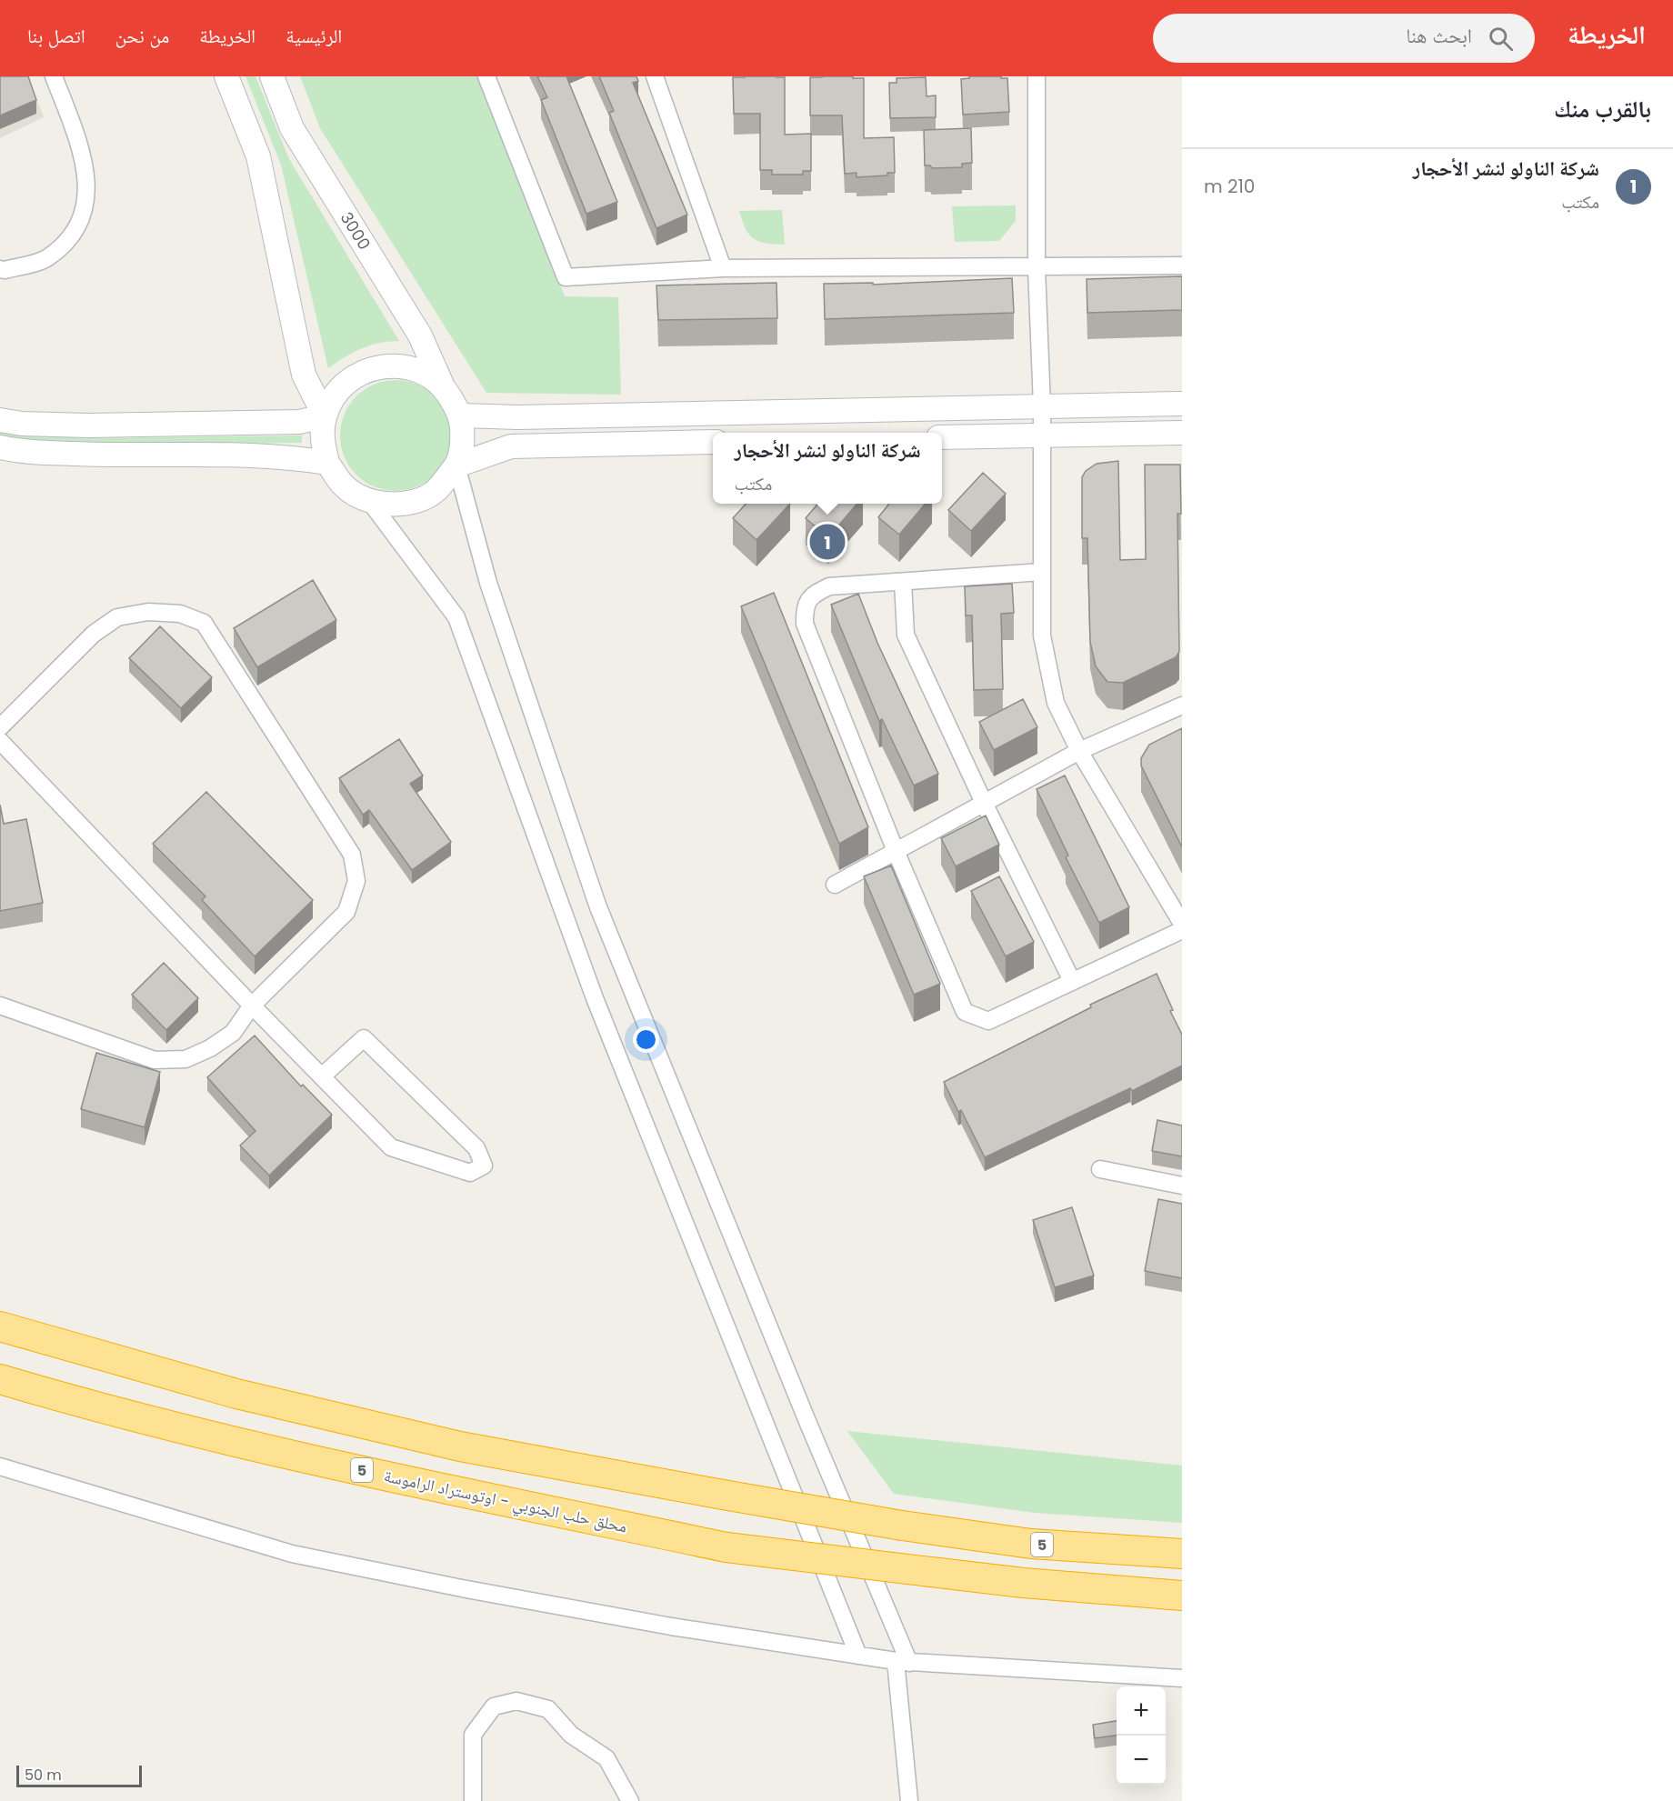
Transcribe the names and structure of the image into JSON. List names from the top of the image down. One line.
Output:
{"streets":{"highway":["5","محلق حلب الجنوبي - اوتوستراد الراموسة"],"street":["3000"]},"scale_bar":"50 m","page":{"header":"الخريطة","search":"ابحث هنا","nav":["الرئيسية","الخريطة","من نحن","اتصل بنا"],"heading":"بالقرب منك","list":[{"mark":"1","name":"شركة الناولو لنشر الأحجار","note":"مكتب","value":"210 m"}],"popup":["شركة الناولو لنشر الأحجار","مكتب"],"pins":"1","map_buttons":["+","−"],"scale":"50 m"}}
